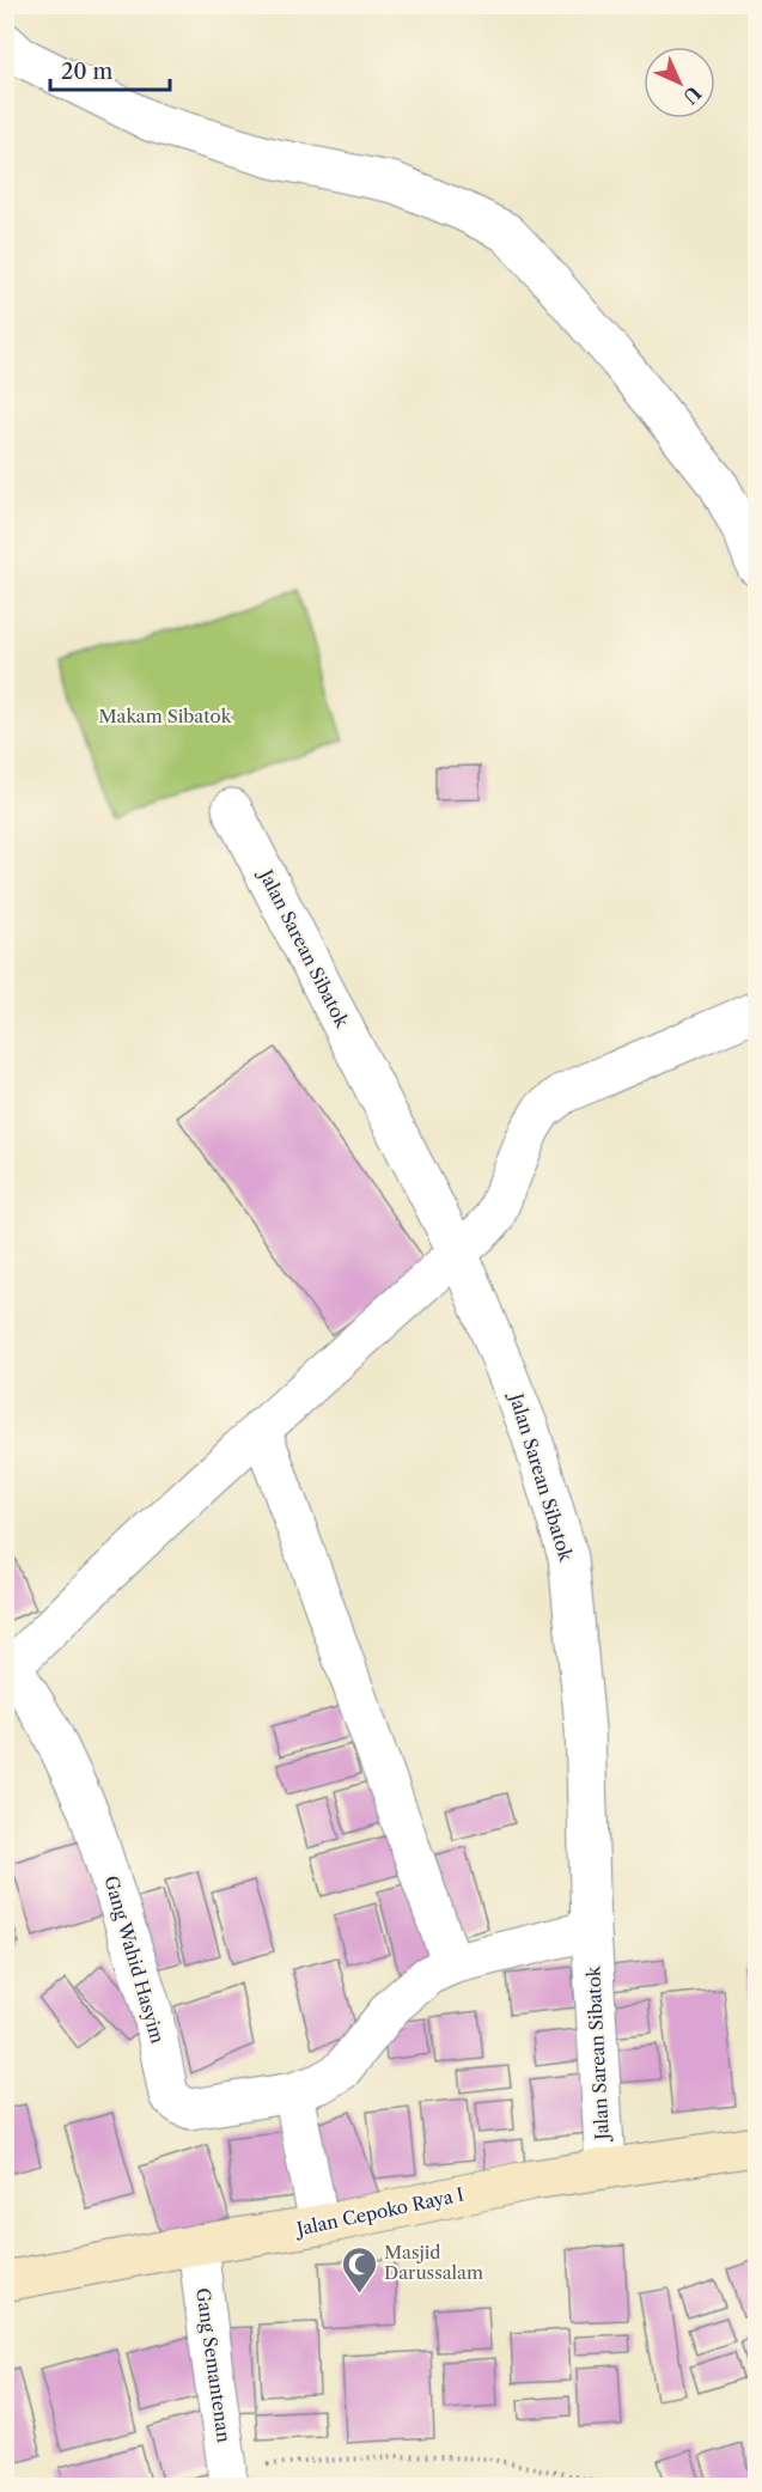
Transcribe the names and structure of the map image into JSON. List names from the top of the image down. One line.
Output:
{"streets":{"main road":["Jalan Cepoko Raya I"],"street":["Jalan Sarean Sibatok","Gang Wahid Hasyim","Gang Semantenan"]},"crossings":[["Jalan Sarean Sibatok","Gang Wahid Hasyim"],["Jalan Sarean Sibatok","Jalan Cepoko Raya I"],["Jalan Cepoko Raya I","Gang Semantenan"]],"parks":["Makam Sibatok"],"places":{"mosque":["Masjid Darussalam"]},"scale_bar":"20 m","north":"bottom right"}
